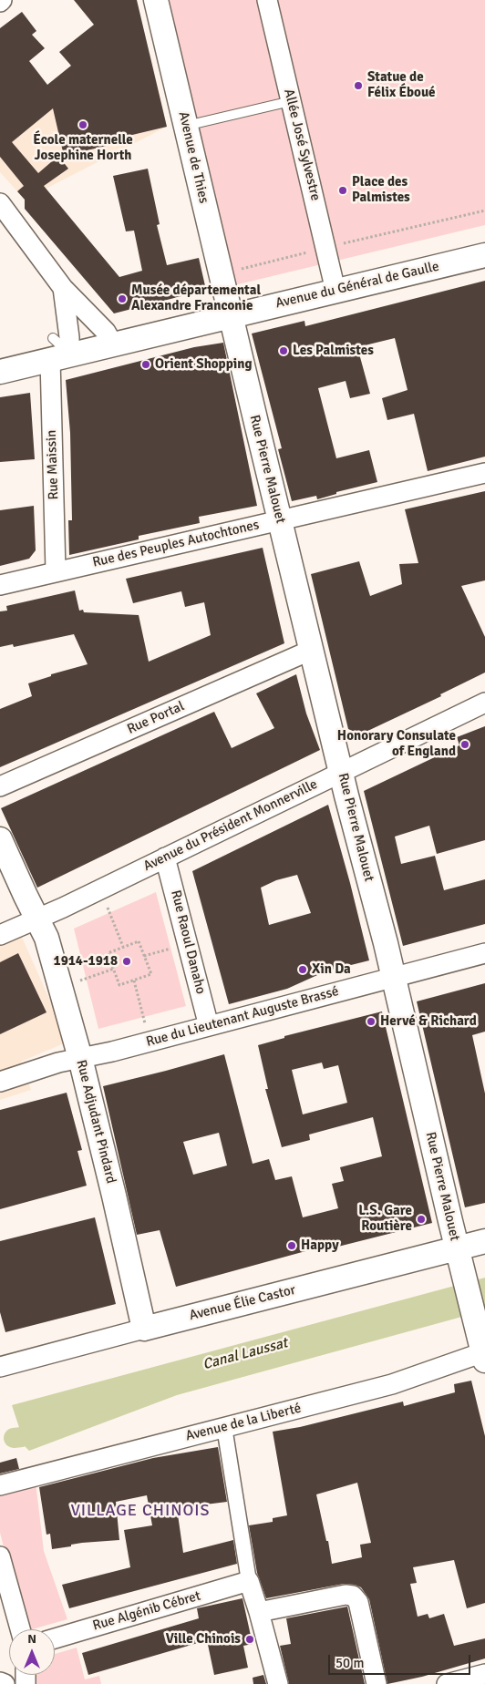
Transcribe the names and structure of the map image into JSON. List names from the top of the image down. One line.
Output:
{"streets":{"street":["Allée José Sylvestre","Avenue de Thies","Avenue du Général de Gaulle","Rue Maissin","Rue Pierre Malouet","Rue des Peuples Autochtones","Rue Portal","Avenue du Président Monnerville","Rue Raoul Danaho","Rue du Lieutenant Auguste Brassé","Rue Adjudant Pindard","Avenue Élie Castor","Avenue de la Liberté","Rue Algénib Cébret"]},"crossings":[["Allée José Sylvestre","Avenue du Général de Gaulle"],["Avenue de Thies","Avenue du Général de Gaulle"],["Avenue de Thies","Rue Pierre Malouet"],["Avenue du Général de Gaulle","Rue Maissin"],["Avenue du Général de Gaulle","Rue Pierre Malouet"],["Rue Maissin","Rue des Peuples Autochtones"],["Rue Pierre Malouet","Rue des Peuples Autochtones"],["Rue Pierre Malouet","Rue Portal"],["Rue Pierre Malouet","Avenue du Président Monnerville"],["Rue Pierre Malouet","Rue du Lieutenant Auguste Brassé"],["Rue Pierre Malouet","Avenue Élie Castor"],["Rue Pierre Malouet","Avenue de la Liberté"],["Avenue du Président Monnerville","Rue Raoul Danaho"],["Avenue du Président Monnerville","Rue Adjudant Pindard"],["Rue Raoul Danaho","Rue du Lieutenant Auguste Brassé"],["Rue du Lieutenant Auguste Brassé","Rue Adjudant Pindard"],["Rue Adjudant Pindard","Avenue Élie Castor"]],"districts":["VILLAGE CHINOIS"],"water":["Canal Laussat"],"places":["Statue de Félix Éboué","École maternelle Josephine Horth","Place des Palmistes","Musée départemental Alexandre Franconie","Les Palmistes","Orient Shopping","Honorary Consulate of England","1914-1918","Xin Da","Hervé & Richard","L.S. Gare Routière","Happy","Ville Chinois"],"scale_bar":"50 m","north":"top"}
